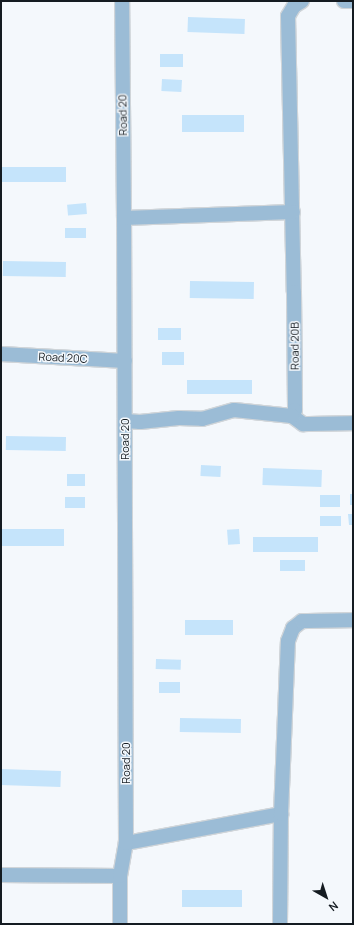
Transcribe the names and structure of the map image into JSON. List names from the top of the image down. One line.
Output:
{"streets":{"street":["Road 20","Road 20B","Road 20C"]},"crossings":[["Road 20","Road 20C"]],"north":"bottom right"}
